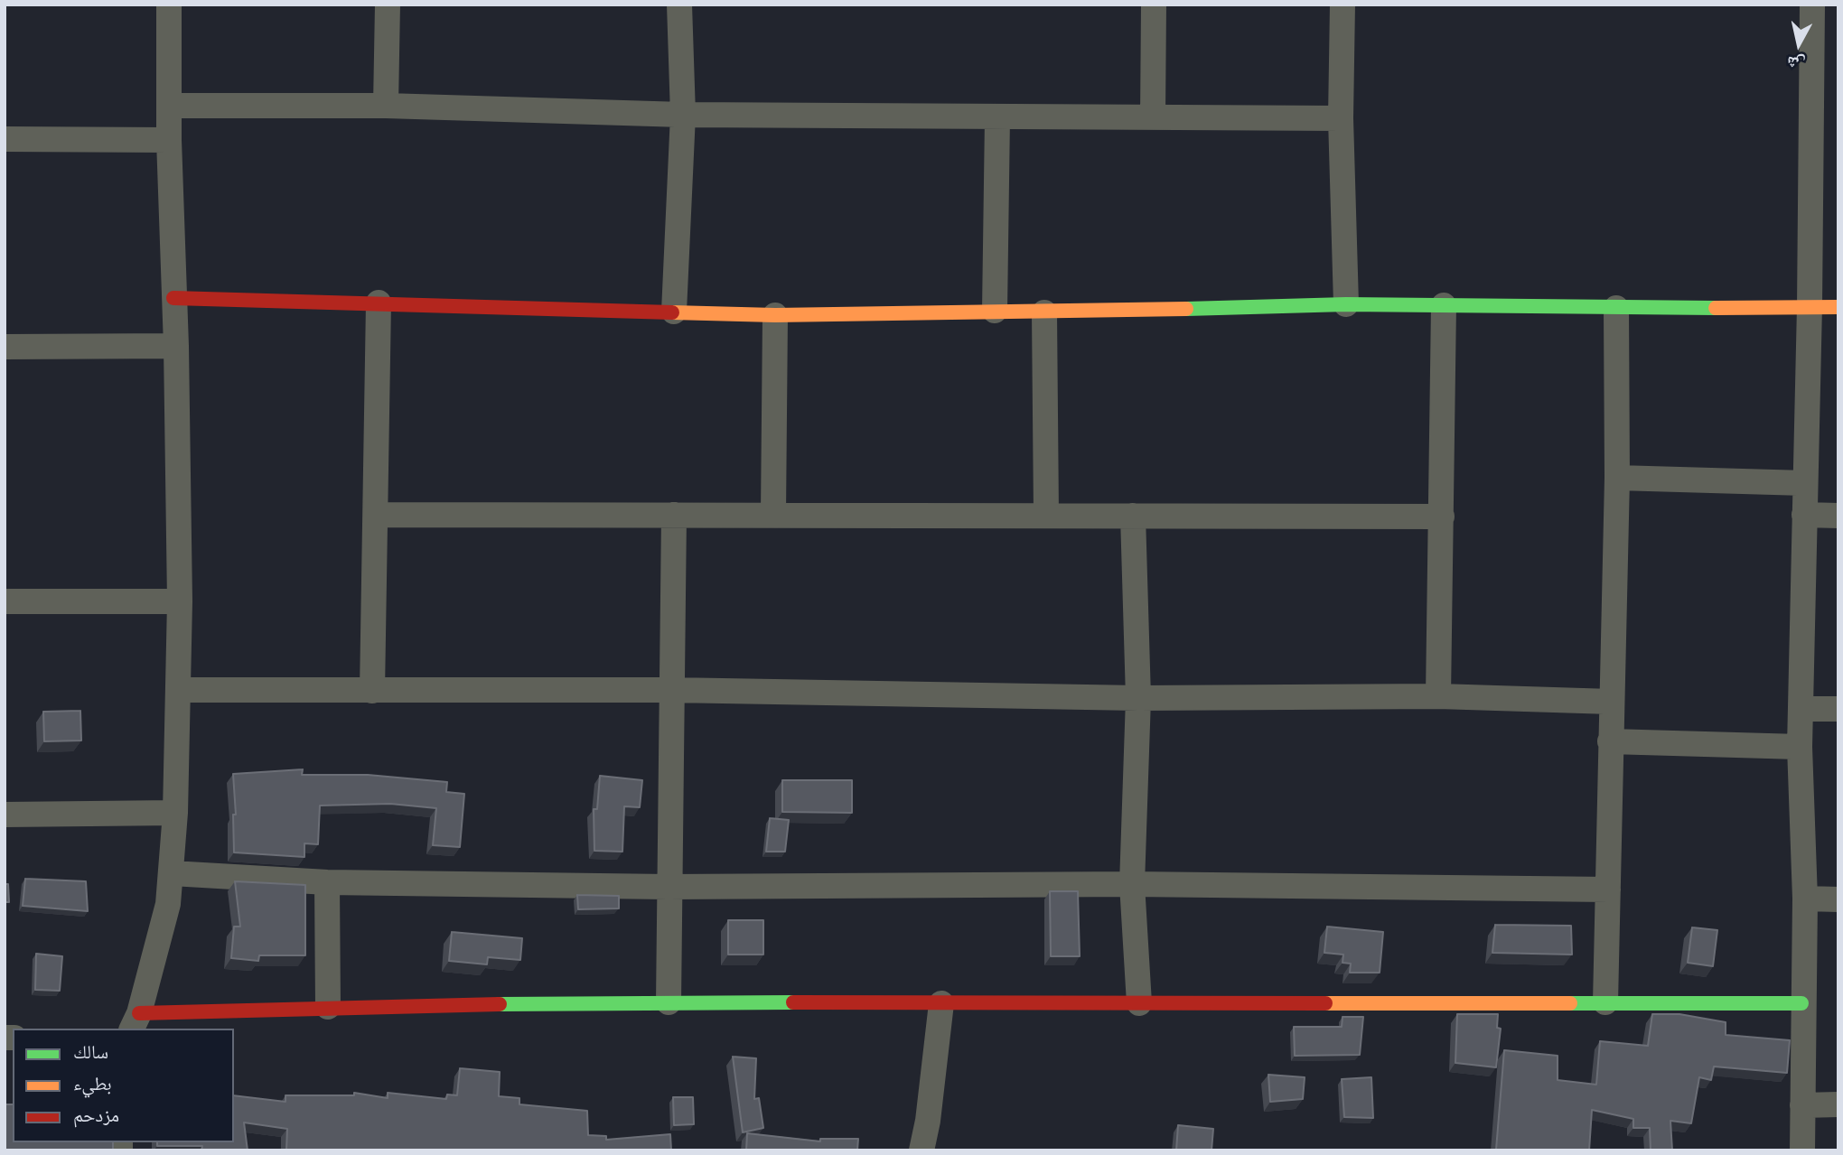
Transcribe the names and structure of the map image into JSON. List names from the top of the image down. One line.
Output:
{"legend":["سالك","بطيء","مزدحم"],"north":"bottom"}
